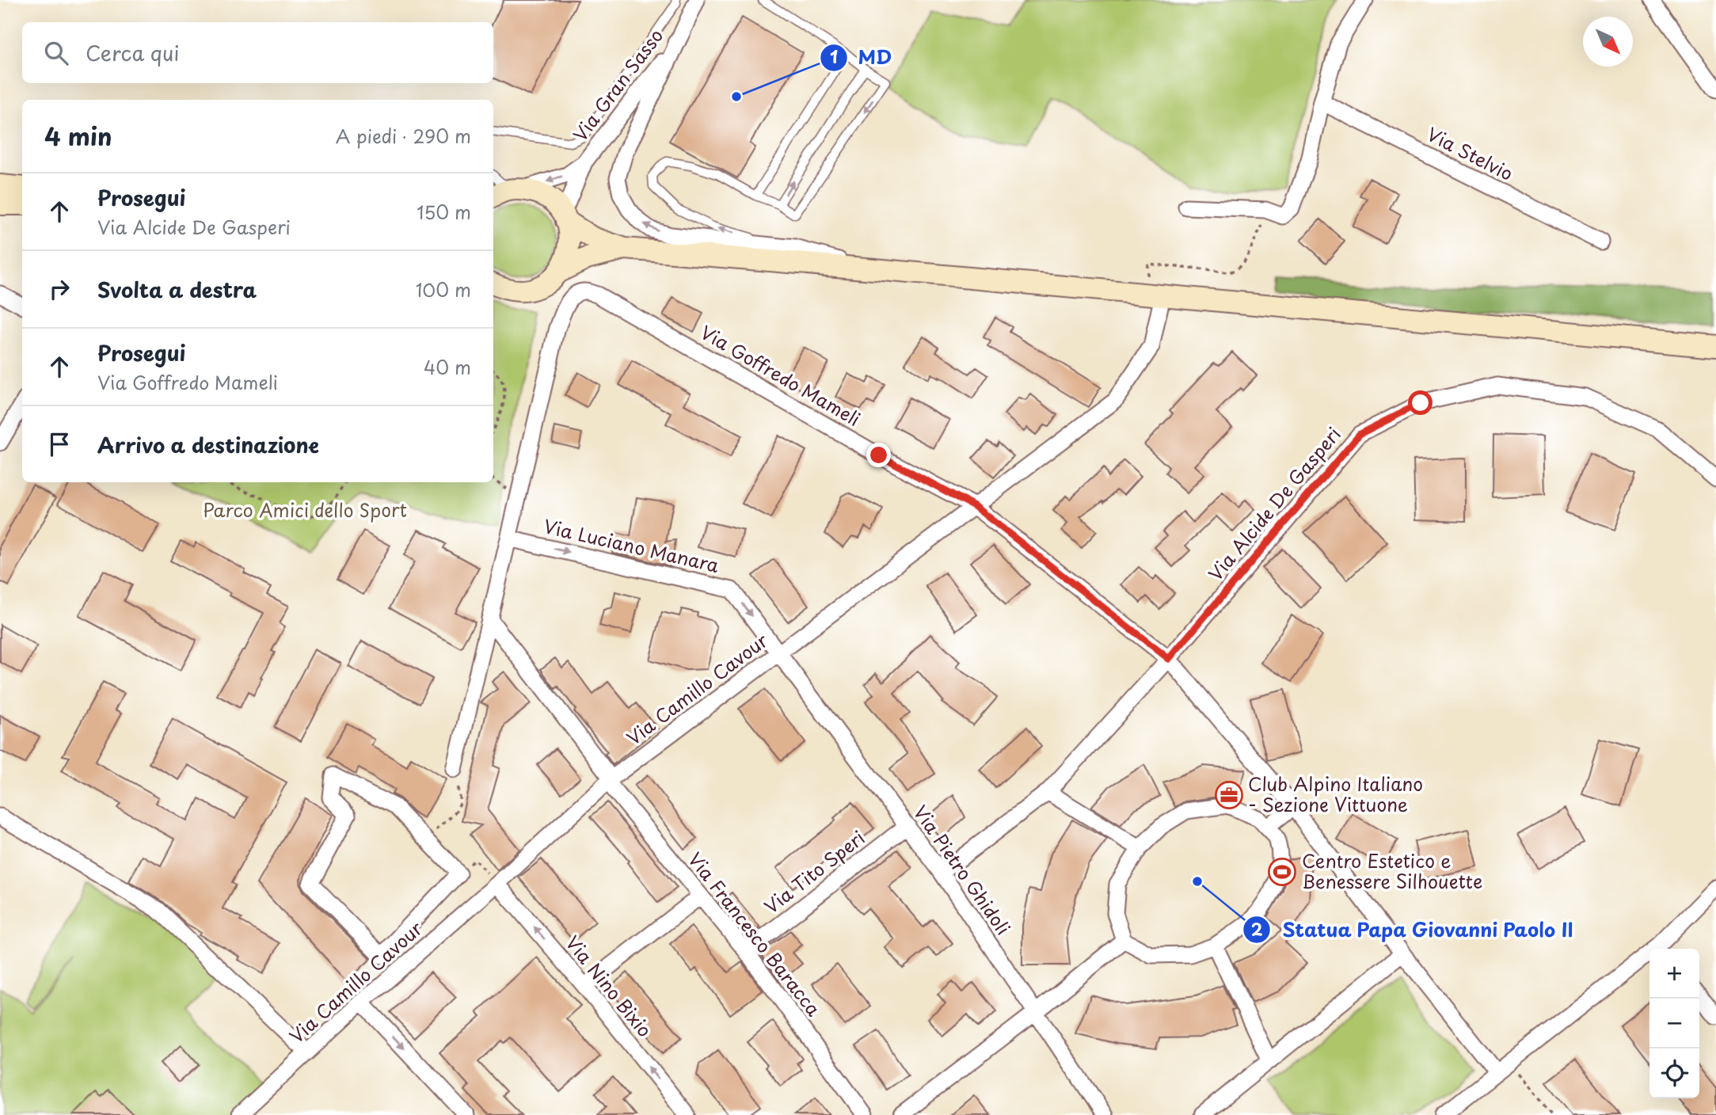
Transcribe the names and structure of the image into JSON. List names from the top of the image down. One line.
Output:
{"streets":{"street":["Via Gran Sasso","Via Stelvio","Via Goffredo Mameli","Via Alcide De Gasperi","Via Luciano Manara","Via Camillo Cavour","Via Pietro Ghidoli","Via Tito Speri","Via Francesco Baracca","Via Nino Bixio"]},"crossings":[["Via Goffredo Mameli","Via Alcide De Gasperi"],["Via Goffredo Mameli","Via Luciano Manara"],["Via Goffredo Mameli","Via Camillo Cavour"],["Via Alcide De Gasperi","Via Pietro Ghidoli"],["Via Luciano Manara","Via Camillo Cavour"],["Via Luciano Manara","Via Pietro Ghidoli"],["Via Camillo Cavour","Via Pietro Ghidoli"],["Via Camillo Cavour","Via Francesco Baracca"],["Via Camillo Cavour","Via Nino Bixio"],["Via Pietro Ghidoli","Via Tito Speri"],["Via Tito Speri","Via Francesco Baracca"]],"one_way":["Via Luciano Manara","Via Nino Bixio"],"parks":["Parco Amici dello Sport"],"places":{"other":["MD","Statua Papa Giovanni Paolo II"],"office":["Club Alpino Italiano - Sezione Vittuone"],"sports":["Centro Estetico e Benessere Silhouette"]},"north":"bottom right","page":{"search":"Cerca qui","heading":["4 min","A piedi · 290 m"],"list":[["Prosegui","Via Alcide De Gasperi","150 m"],["Svolta a destra","100 m"],["Prosegui","Via Goffredo Mameli","40 m"],"Arrivo a destinazione"],"map_buttons":["+","−"]}}
